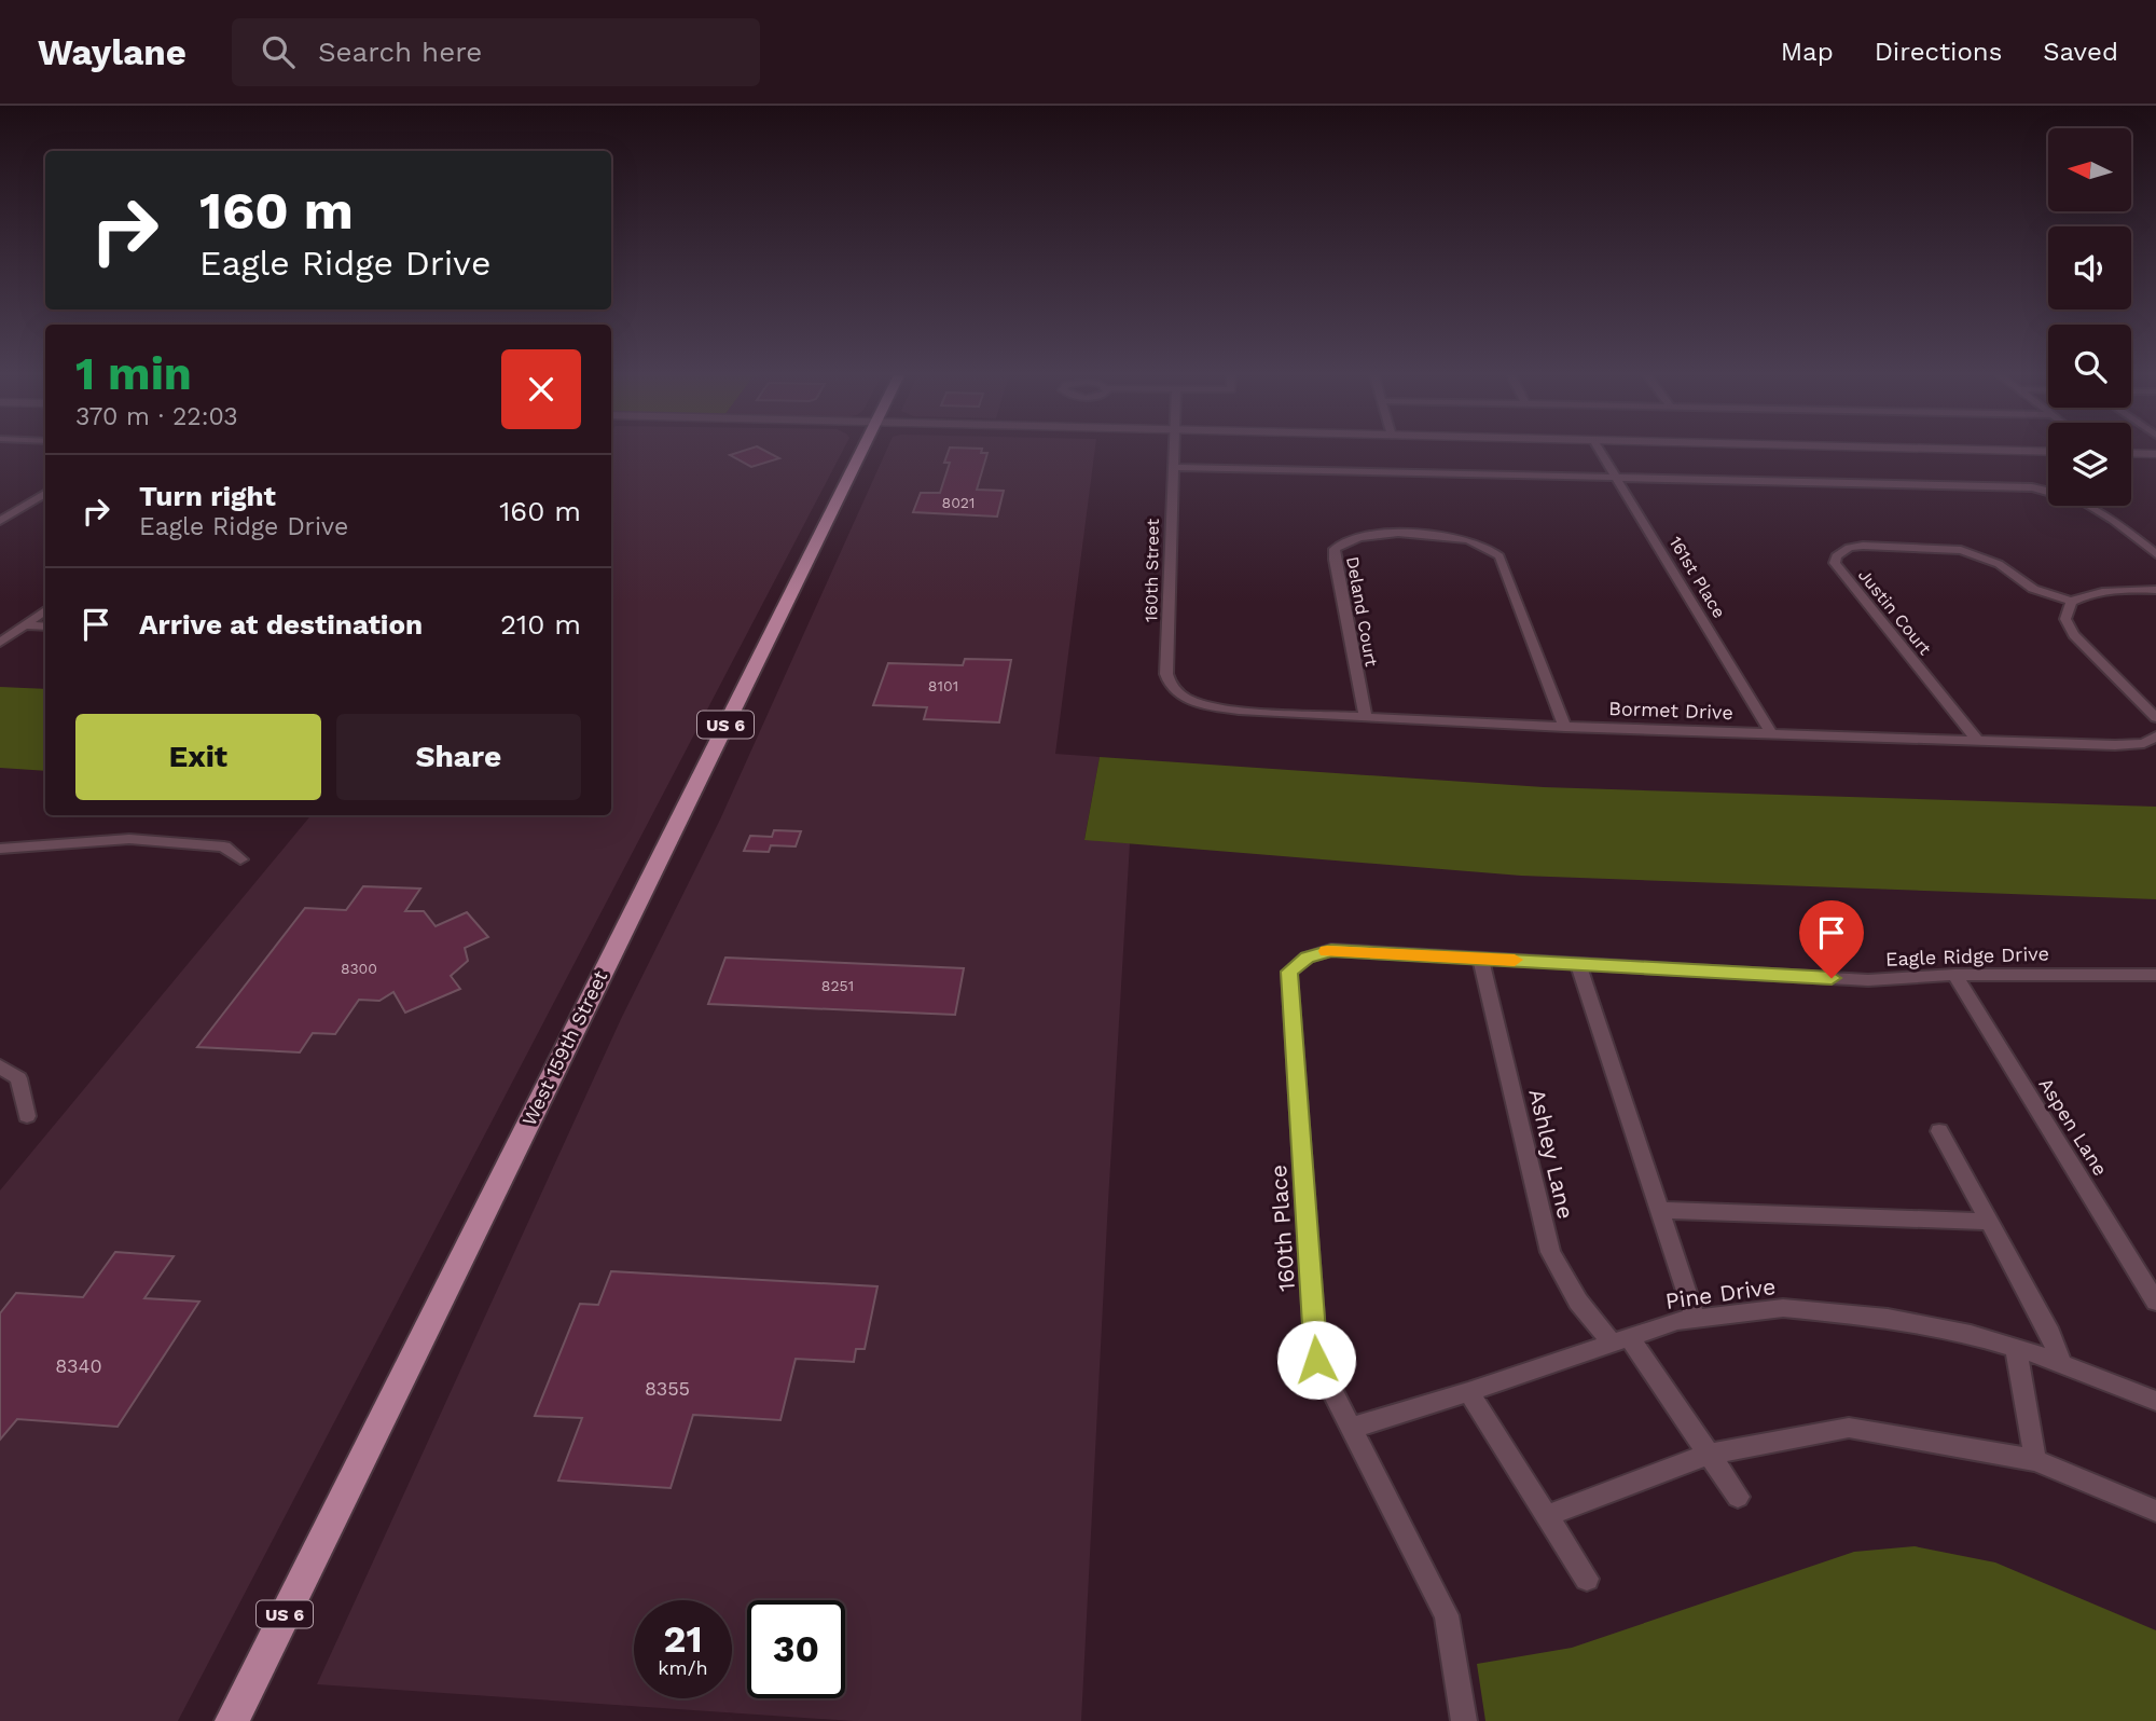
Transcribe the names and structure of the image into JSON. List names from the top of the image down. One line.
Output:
{"streets":{"main road":["US 6","West 159th Street"],"street":["160th Street","161st Place","Deland Court","Justin Court","Bormet Drive","Eagle Ridge Drive","Aspen Lane","Ashley Lane","160th Place","Pine Drive"]},"crossings":[["160th Street","Bormet Drive"],["161st Place","Bormet Drive"],["Deland Court","Bormet Drive"],["Justin Court","Bormet Drive"],["Eagle Ridge Drive","Aspen Lane"],["Eagle Ridge Drive","Ashley Lane"],["Eagle Ridge Drive","160th Place"],["Ashley Lane","Pine Drive"],["160th Place","Pine Drive"]],"house_numbers":["8021","8101","8300","8251","8340","8355"],"north":"left","page":{"header":"Waylane","search":"Search here","nav":["Map","Directions","Saved"],"turn":["160 m","Eagle Ridge Drive"],"heading":["1 min","370 m · 22:03"],"list":[{"name":"Turn right","note":"Eagle Ridge Drive","value":"160 m"},{"name":"Arrive at destination","value":"210 m"}],"buttons":["Exit","Share"],"speed":"21 km/h","limit":"30"}}
